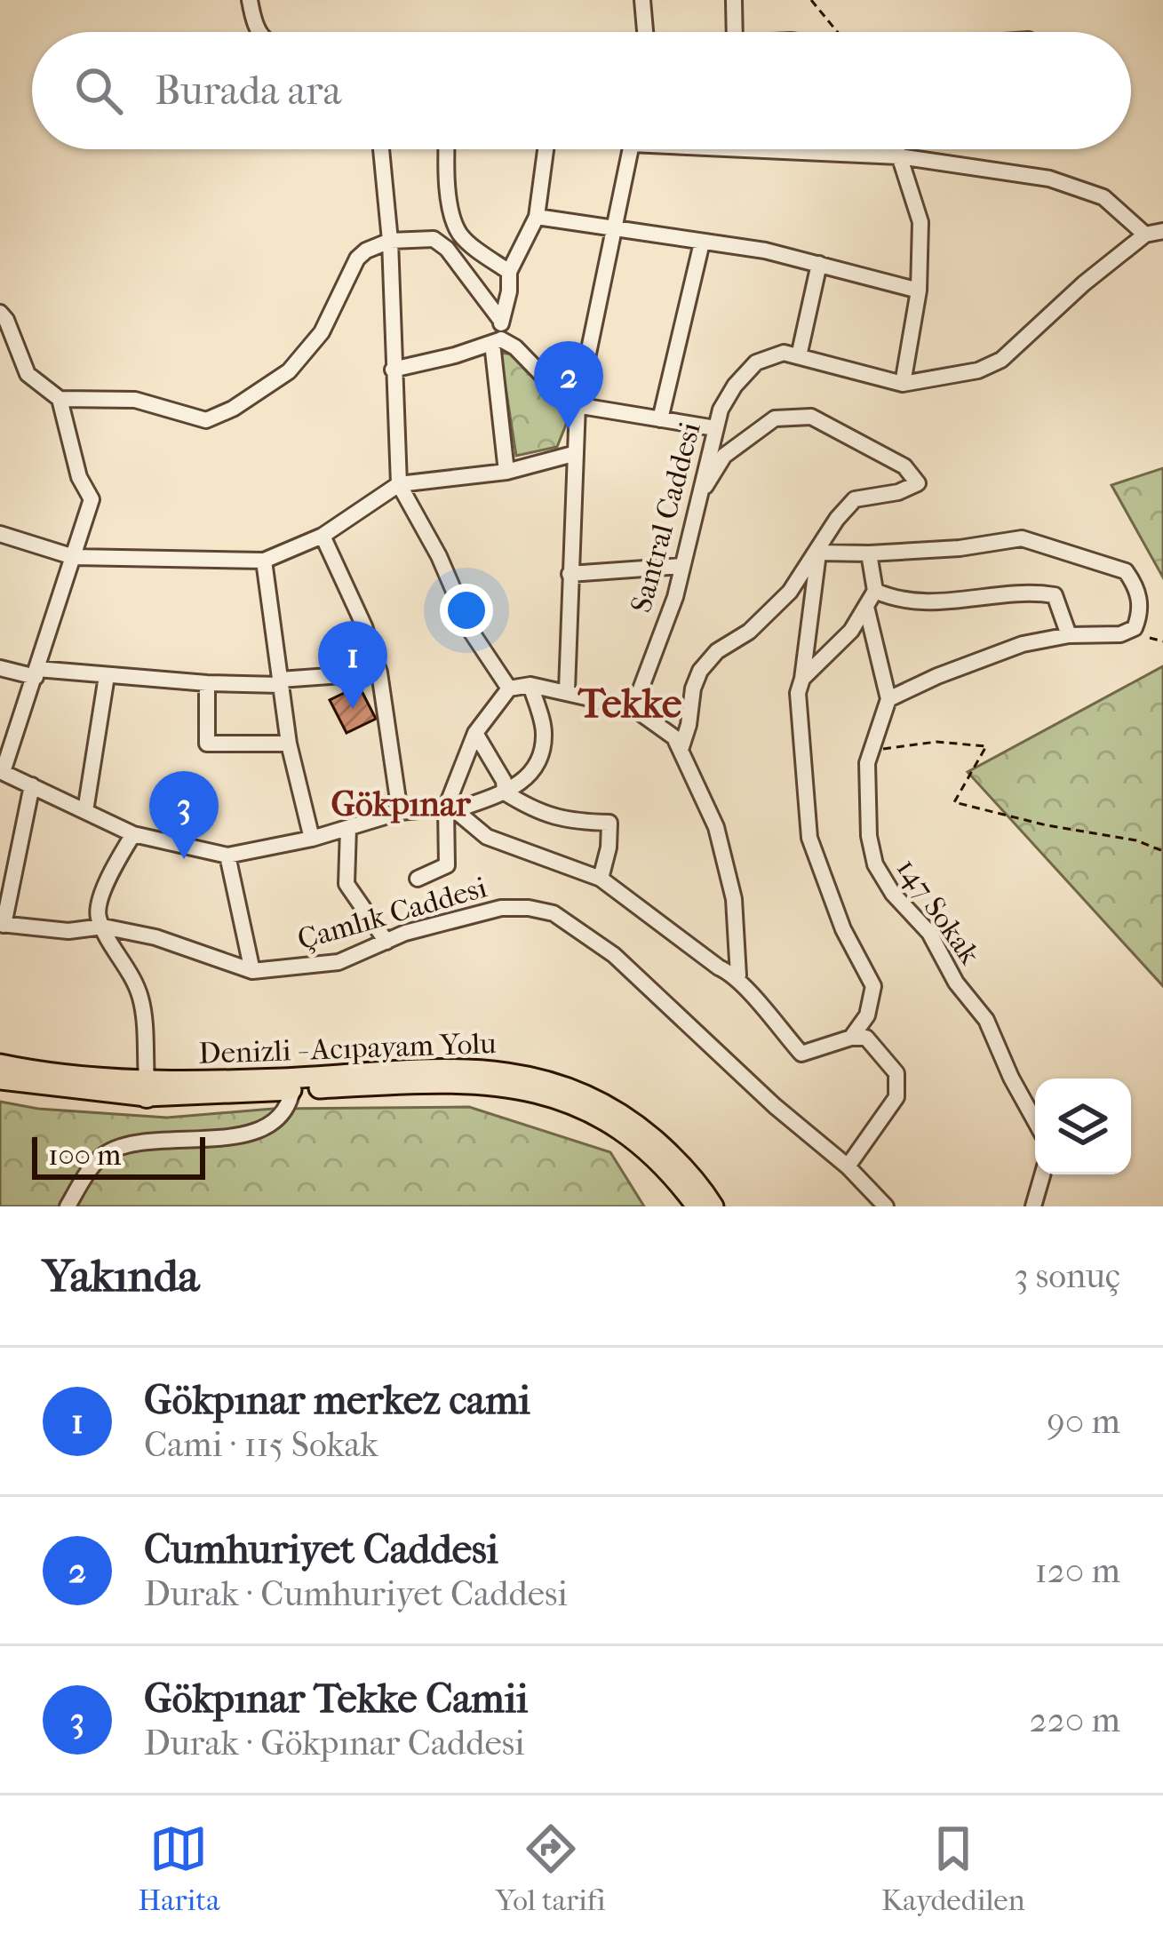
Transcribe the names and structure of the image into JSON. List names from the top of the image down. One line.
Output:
{"streets":{"main road":["Denizli - Acıpayam Yolu"],"street":["Santral Caddesi","147 Sokak","Çamlık Caddesi"]},"districts":["Tekke","Gökpınar"],"scale_bar":"100 m","page":{"search":"Burada ara","pins":["2","1","3"],"scale":"100 m","heading":["Yakında","3 sonuç"],"list":[{"mark":"1","name":"Gökpınar merkez cami","note":"Cami · 115 Sokak","value":"90 m"},{"mark":"2","name":"Cumhuriyet Caddesi","note":"Durak · Cumhuriyet Caddesi","value":"120 m"},{"mark":"3","name":"Gökpınar Tekke Camii","note":"Durak · Gökpınar Caddesi","value":"220 m"}],"nav":["Harita","Yol tarifi","Kaydedilen"]}}
